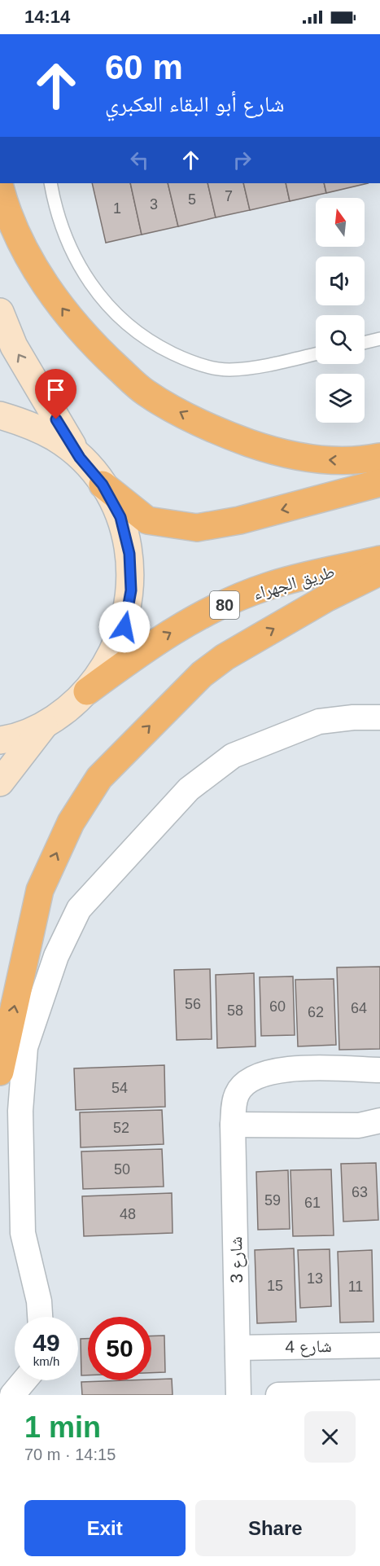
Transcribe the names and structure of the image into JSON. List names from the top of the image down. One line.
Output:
{"streets":{"highway":["طريق الجهراء","80"],"street":["شارع 3","شارع 4"]},"crossings":[["طريق الجهراء","80"],["شارع 3","شارع 4"]],"one_way":["طريق الجهراء"],"house_numbers":["7","5","3","1","56","60","64","58","62","54","52","50","63","59","61","48","13","15","11"],"north":"top","page":{"status":"14:14","turn":["60 m","شارع أبو البقاء العكبري"],"speed":"49 km/h","limit":"50","heading":["1 min","70 m · 14:15"],"buttons":["Exit","Share"]}}
